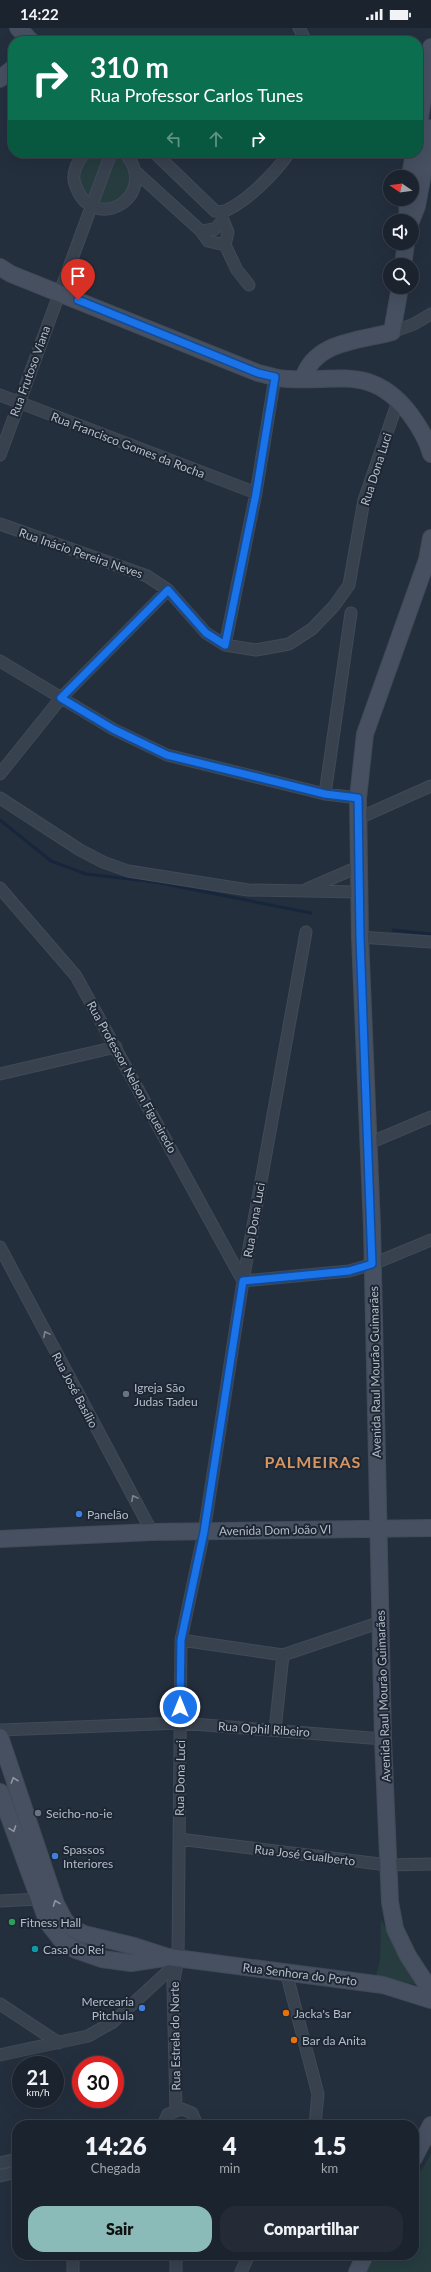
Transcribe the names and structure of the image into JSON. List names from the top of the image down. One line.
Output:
{"streets":{"street":["Rua Frutoso Viana","Rua Francisco Gomes da Rocha","Rua Dona Luci","Rua Inácio Pereira Neves","Rua Professor Nelson Figueiredo","Avenida Raul Mourão Guimarães","Rua José Basílio","Avenida Dom João VI","Rua Ophil Ribeiro","Rua José Gualberto","Rua Senhora do Porto","Rua Estrela do Norte"]},"crossings":[["Rua Frutoso Viana","Rua Francisco Gomes da Rocha"],["Rua Dona Luci","Rua Inácio Pereira Neves"],["Rua Dona Luci","Rua Professor Nelson Figueiredo"],["Rua Dona Luci","Avenida Dom João VI"],["Rua Dona Luci","Rua Ophil Ribeiro"],["Rua Dona Luci","Rua José Gualberto"],["Rua Dona Luci","Rua Senhora do Porto"],["Rua Dona Luci","Rua Estrela do Norte"],["Avenida Raul Mourão Guimarães","Avenida Dom João VI"],["Avenida Raul Mourão Guimarães","Rua Ophil Ribeiro"],["Avenida Raul Mourão Guimarães","Rua José Gualberto"],["Rua José Basílio","Avenida Dom João VI"],["Rua Senhora do Porto","Rua Estrela do Norte"]],"one_way":["Rua José Basílio"],"districts":["PALMEIRAS"],"places":["Igreja São Judas Tadeu","Panelão","Seicho-no-ie","Spassos Interiores","Fitness Hall","Casa do Rei","Mercearia Pitchula","Jacka's Bar","Bar da Anita"],"north":"left","page":{"status":"14:22","turn":["310 m","Rua Professor Carlos Tunes"],"speed":"21 km/h","limit":"30","eta":["14:26","Chegada","4","min","1.5","km"],"buttons":["Sair","Compartilhar"]}}
